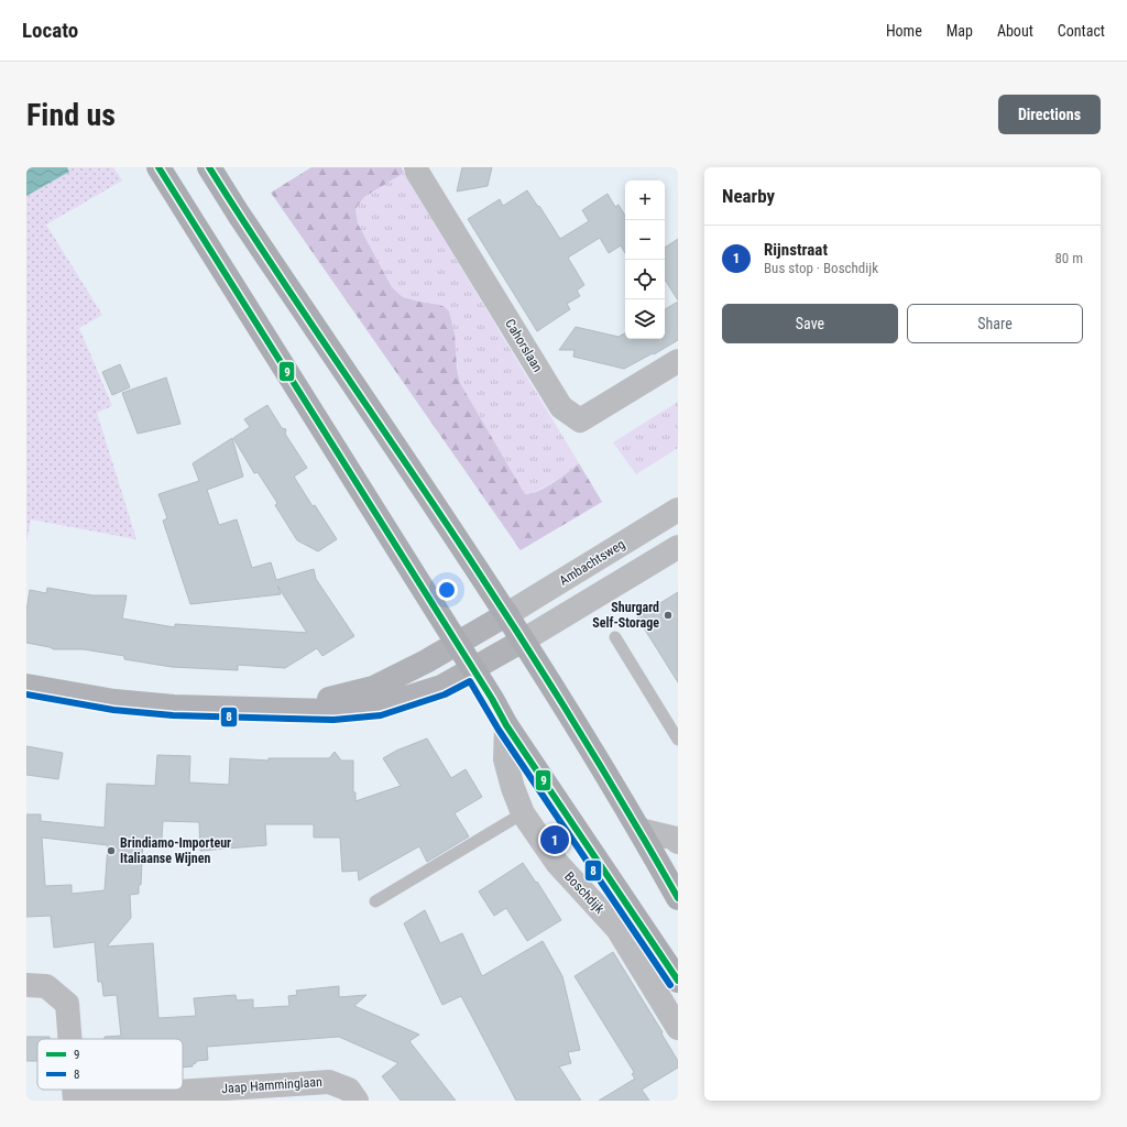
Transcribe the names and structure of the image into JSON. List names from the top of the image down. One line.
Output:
{"streets":{"main road":["Boschdijk"],"street":["Cahorslaan","Ambachtsweg","Jaap Hamminglaan"]},"places":["Shurgard Self-Storage","Brindiamo-Importeur Italiaanse Wijnen"],"lines":["transit line 9","transit line 8"],"legend":["9","8"],"page":{"header":"Locato","nav":["Home","Map","About","Contact"],"buttons":["Directions",["Save","Share"]],"title":"Find us","heading":"Nearby","map_buttons":["+","−"],"list":[{"mark":"1","name":"Rijnstraat","note":"Bus stop · Boschdijk","value":"80 m"}],"pins":"1"}}
